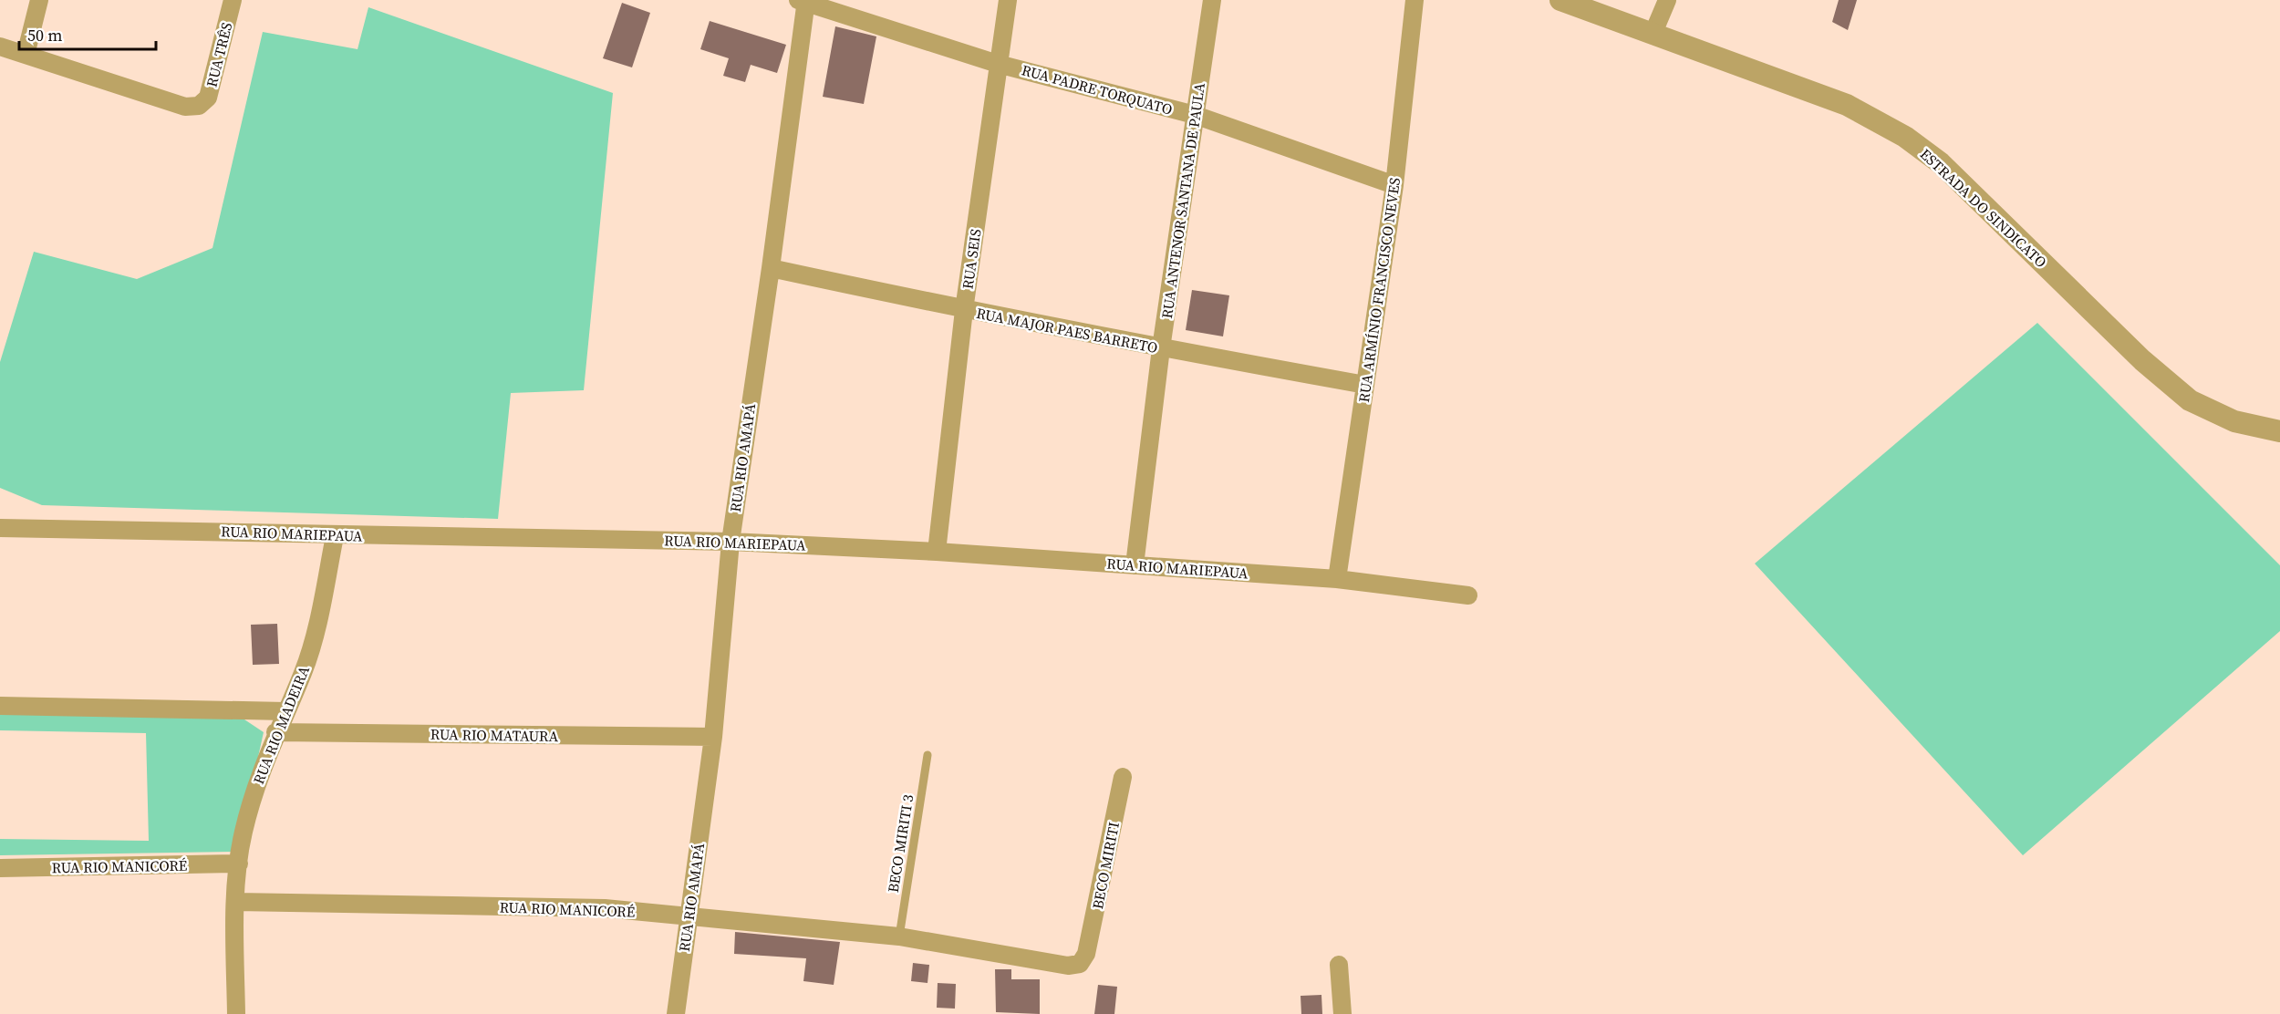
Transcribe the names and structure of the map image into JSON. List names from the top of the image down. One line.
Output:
{"streets":{"street":["RUA TRÊS","RUA PADRE TORQUATO","RUA ANTENOR SANTANA DE PAULA","ESTRADA DO SINDICATO","RUA SEIS","RUA ARMÍNIO FRANCISCO NEVES","RUA MAJOR PAES BARRETO","RUA RIO AMAPÁ","RUA RIO MARIEPAUA","RUA RIO MADEIRA","RUA RIO MATAURA","BECO MIRITI","RUA RIO MANICORÉ"],"lane":["BECO MIRITI 3"]},"crossings":[["RUA PADRE TORQUATO","RUA ANTENOR SANTANA DE PAULA"],["RUA PADRE TORQUATO","RUA SEIS"],["RUA PADRE TORQUATO","RUA ARMÍNIO FRANCISCO NEVES"],["RUA PADRE TORQUATO","RUA RIO AMAPÁ"],["RUA ANTENOR SANTANA DE PAULA","RUA MAJOR PAES BARRETO"],["RUA ANTENOR SANTANA DE PAULA","RUA RIO MARIEPAUA"],["RUA SEIS","RUA MAJOR PAES BARRETO"],["RUA SEIS","RUA RIO MARIEPAUA"],["RUA ARMÍNIO FRANCISCO NEVES","RUA MAJOR PAES BARRETO"],["RUA ARMÍNIO FRANCISCO NEVES","RUA RIO MARIEPAUA"],["RUA MAJOR PAES BARRETO","RUA RIO AMAPÁ"],["RUA RIO AMAPÁ","RUA RIO MARIEPAUA"],["RUA RIO AMAPÁ","RUA RIO MATAURA"],["RUA RIO AMAPÁ","RUA RIO MANICORÉ"],["RUA RIO MARIEPAUA","RUA RIO MADEIRA"],["RUA RIO MADEIRA","RUA RIO MATAURA"],["RUA RIO MADEIRA","RUA RIO MANICORÉ"],["BECO MIRITI 3","RUA RIO MANICORÉ"],["BECO MIRITI","RUA RIO MANICORÉ"]],"scale_bar":"50 m"}
